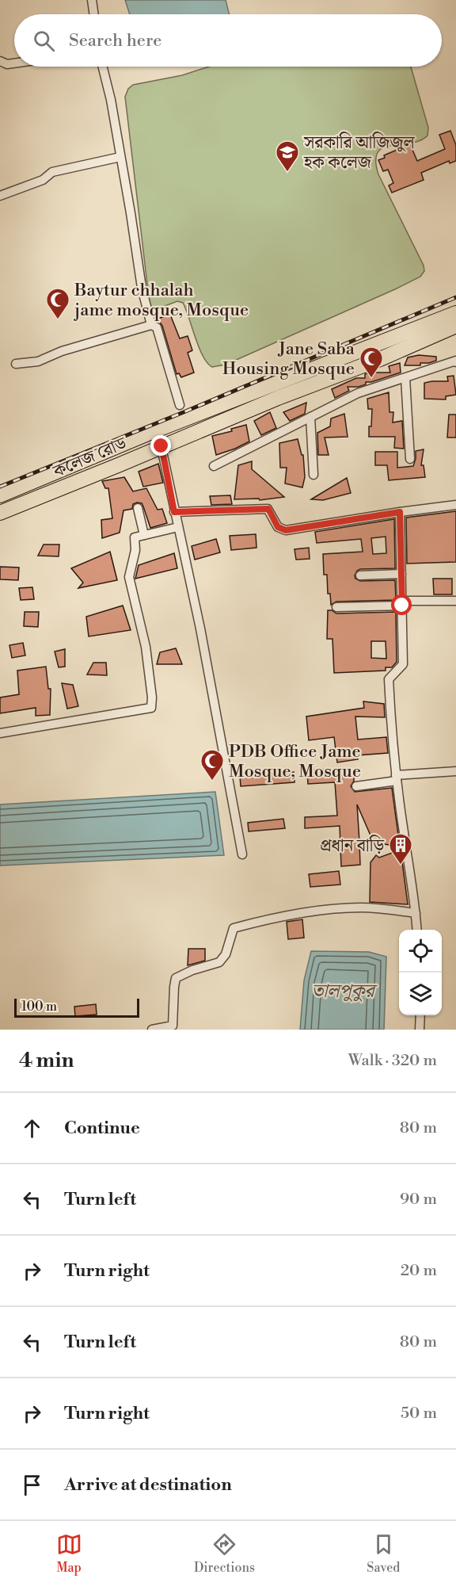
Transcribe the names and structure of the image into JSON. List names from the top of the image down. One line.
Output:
{"streets":{"highway":["কলেজ রোড"]},"water":["তালপুকুর"],"places":{"school or university":["সরকারি আজিজুল হক কলেজ"],"mosque":["Baytur chhalah jame mosque, Mosque","Jane Saba Housing Mosque","PDB Office Jame Mosque, Mosque"],"building":["প্রধান বাড়ি"]},"scale_bar":"100 m","page":{"search":"Search here","scale":"100 m","heading":["4 min","Walk · 320 m"],"list":[["Continue","80 m"],["Turn left","90 m"],["Turn right","20 m"],["Turn left","80 m"],["Turn right","50 m"],"Arrive at destination"],"nav":["Map","Directions","Saved"]}}
